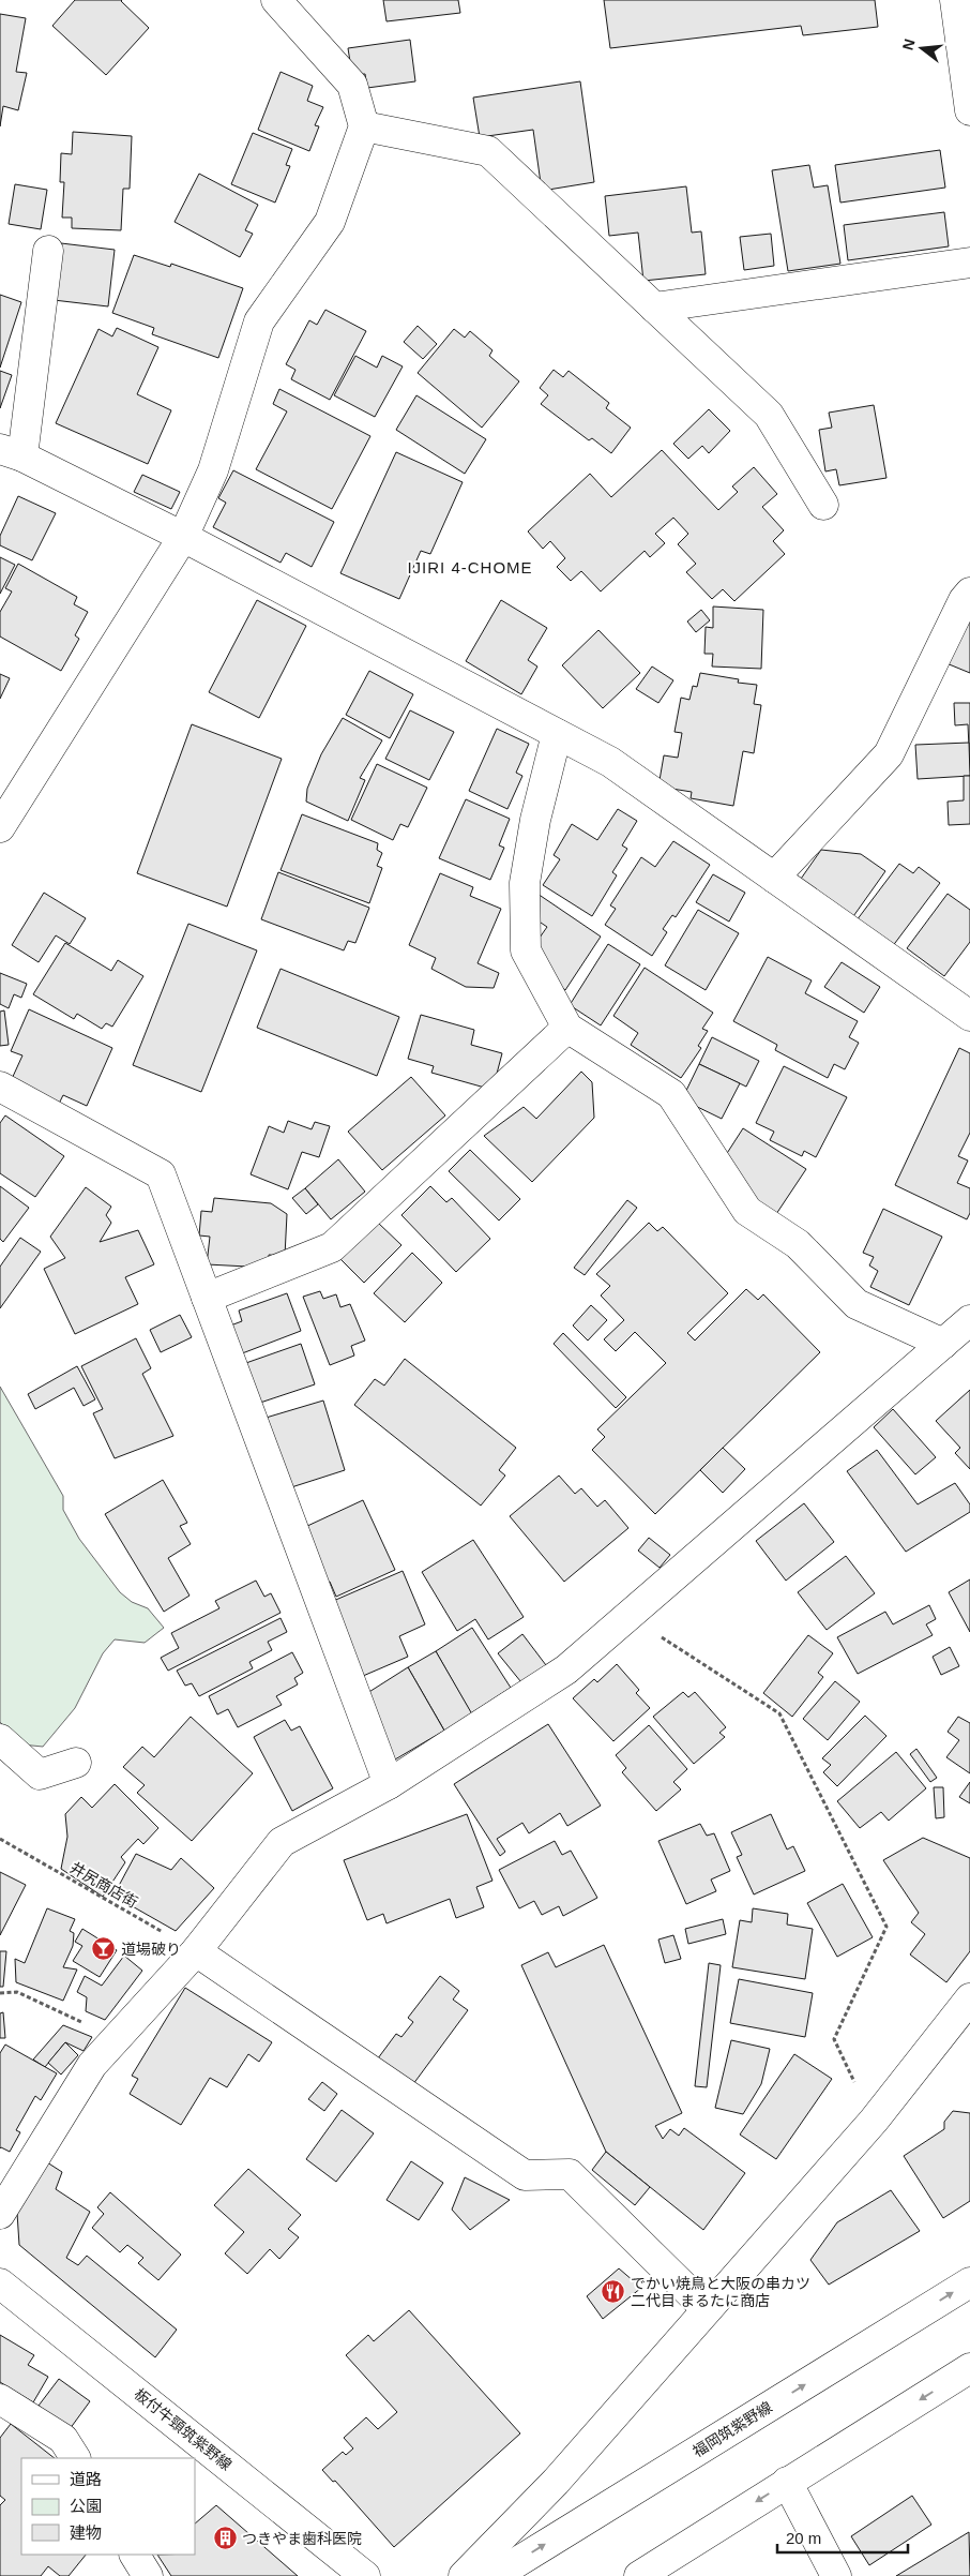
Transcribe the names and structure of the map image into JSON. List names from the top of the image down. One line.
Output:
{"streets":{"street":["板付牛頸筑紫野線","福岡筑紫野線"],"path":["井尻商店街"]},"districts":["IJIRI 4-CHOME"],"places":{"bar":["道場破り"],"restaurant":["でかい焼鳥と大阪の串カツ 二代目 まるたに商店"],"building":["つきやま歯科医院"]},"legend":["道路","公園","建物"],"scale_bar":"20 m","north":"left"}
